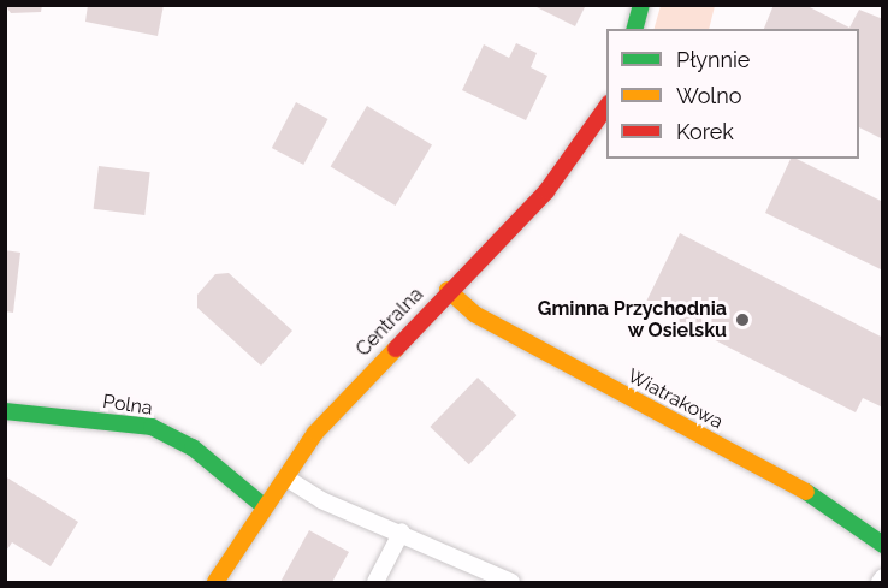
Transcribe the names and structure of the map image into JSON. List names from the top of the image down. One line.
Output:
{"streets":{"street":["Centralna","Wiatrakowa","Polna"]},"crossings":[["Centralna","Wiatrakowa"],["Centralna","Polna"]],"places":["Gminna Przychodnia w Osielsku"],"legend":["Płynnie","Wolno","Korek"]}
